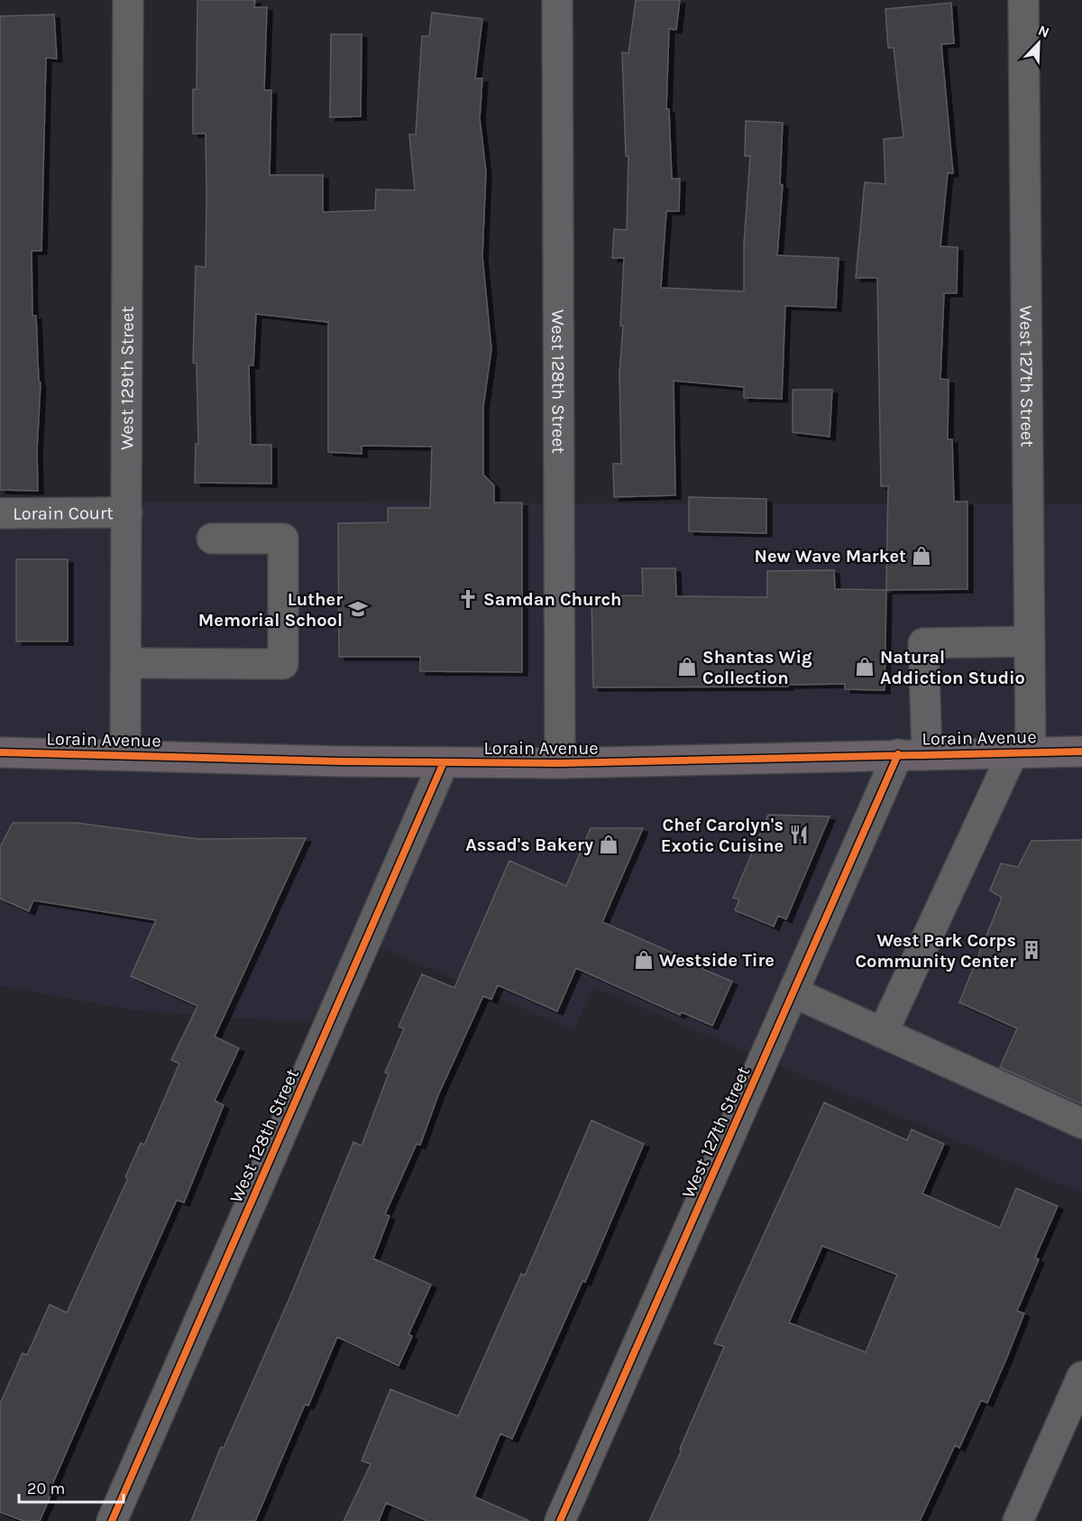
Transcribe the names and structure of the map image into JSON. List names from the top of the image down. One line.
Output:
{"streets":{"main road":["Lorain Avenue"],"street":["West 127th Street","West 129th Street","West 128th Street","Lorain Court"]},"crossings":[["West 127th Street","Lorain Avenue"],["West 129th Street","Lorain Court"],["West 129th Street","Lorain Avenue"],["West 128th Street","Lorain Avenue"]],"places":{"shop":["New Wave Market","Shantas Wig Collection","Natural Addiction Studio","Assad's Bakery","Westside Tire"],"church":["Samdan Church"],"school or university":["Luther Memorial School"],"restaurant":["Chef Carolyn's Exotic Cuisine"],"building":["West Park Corps Community Center"]},"scale_bar":"20 m","north":"top right"}
